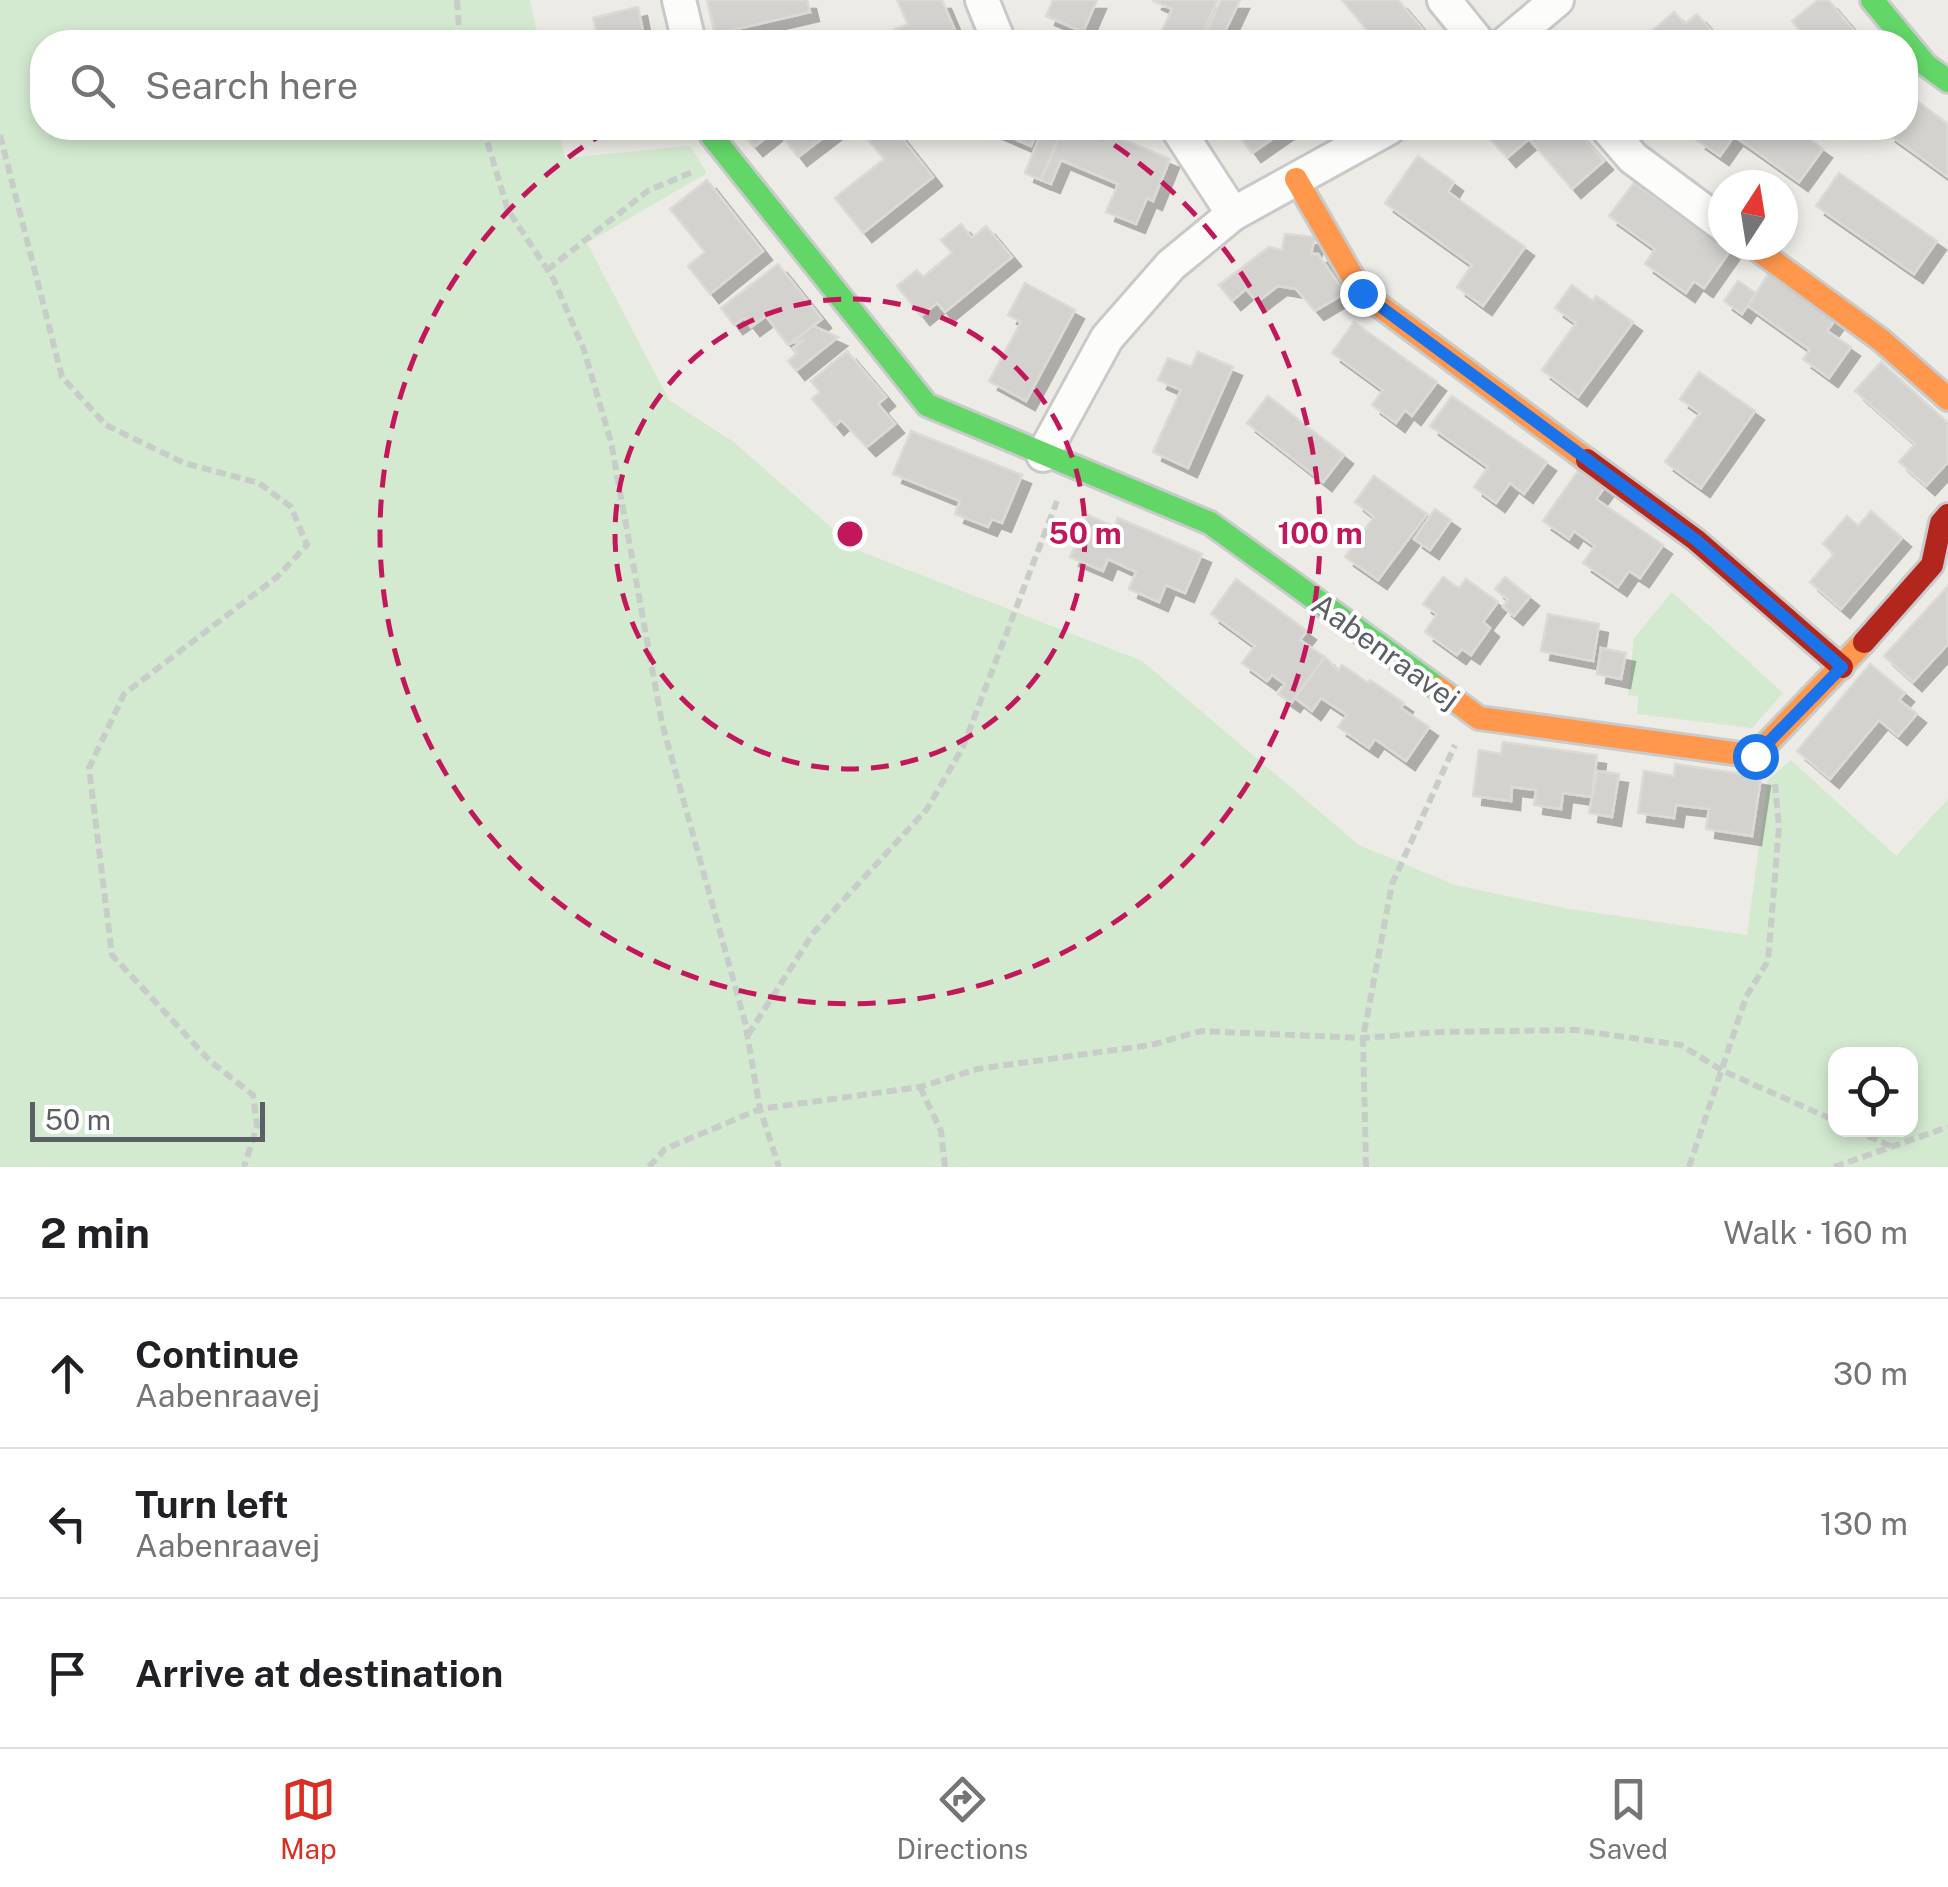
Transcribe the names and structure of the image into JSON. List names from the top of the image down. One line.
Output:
{"streets":{"street":["Aabenraavej"]},"scale_bar":"50 m","north":"top","page":{"search":"Search here","scale":"50 m","heading":["2 min","Walk · 160 m"],"list":[["Continue","Aabenraavej","30 m"],["Turn left","Aabenraavej","130 m"],"Arrive at destination"],"nav":["Map","Directions","Saved"]},"rings":["50 m","100 m"]}
